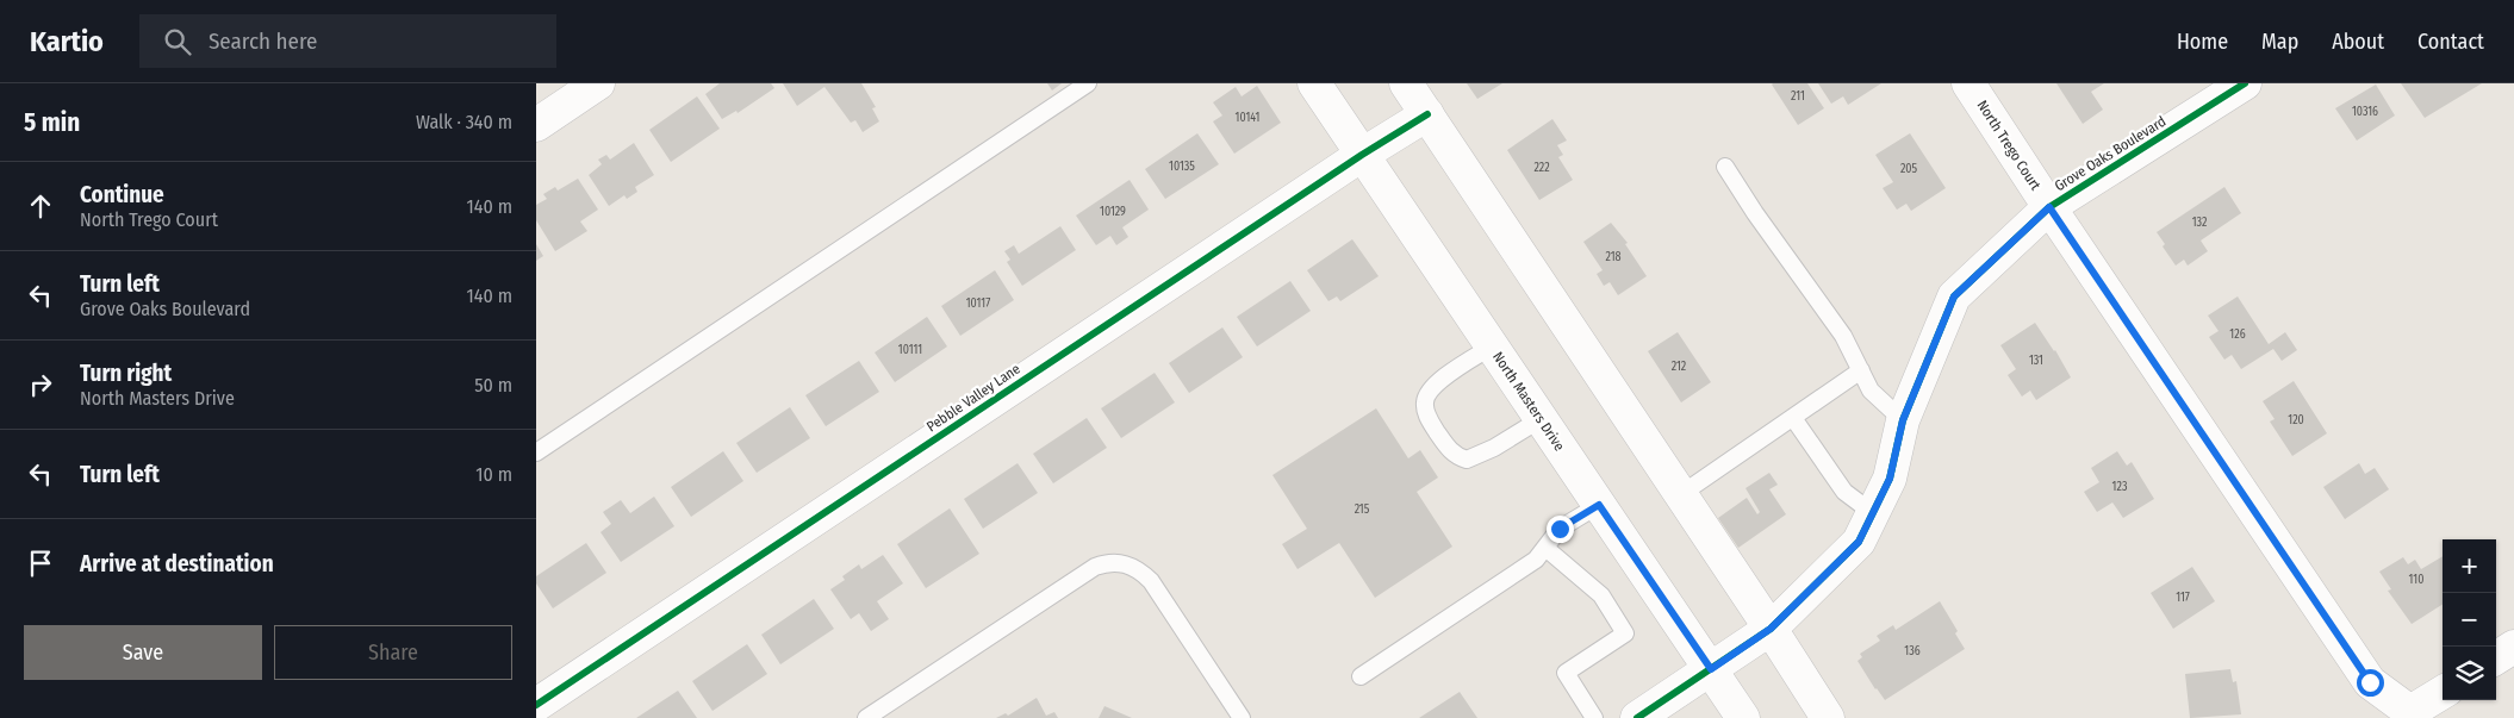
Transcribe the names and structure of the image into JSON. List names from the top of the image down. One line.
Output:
{"streets":{"street":["North Trego Court","Grove Oaks Boulevard","Pebble Valley Lane","North Masters Drive"]},"crossings":[["North Trego Court","Grove Oaks Boulevard"],["Grove Oaks Boulevard","North Masters Drive"],["Pebble Valley Lane","North Masters Drive"]],"house_numbers":["211","10316","10141","10135","222","205","10129","132","218","10117","126","10111","131","212","120","123","215","110","117","136"],"page":{"header":"Kartio","search":"Search here","nav":["Home","Map","About","Contact"],"heading":["5 min","Walk · 340 m"],"list":[["Continue","North Trego Court","140 m"],["Turn left","Grove Oaks Boulevard","140 m"],["Turn right","North Masters Drive","50 m"],["Turn left","10 m"],"Arrive at destination"],"map_buttons":["+","−"],"buttons":["Save","Share"]}}
